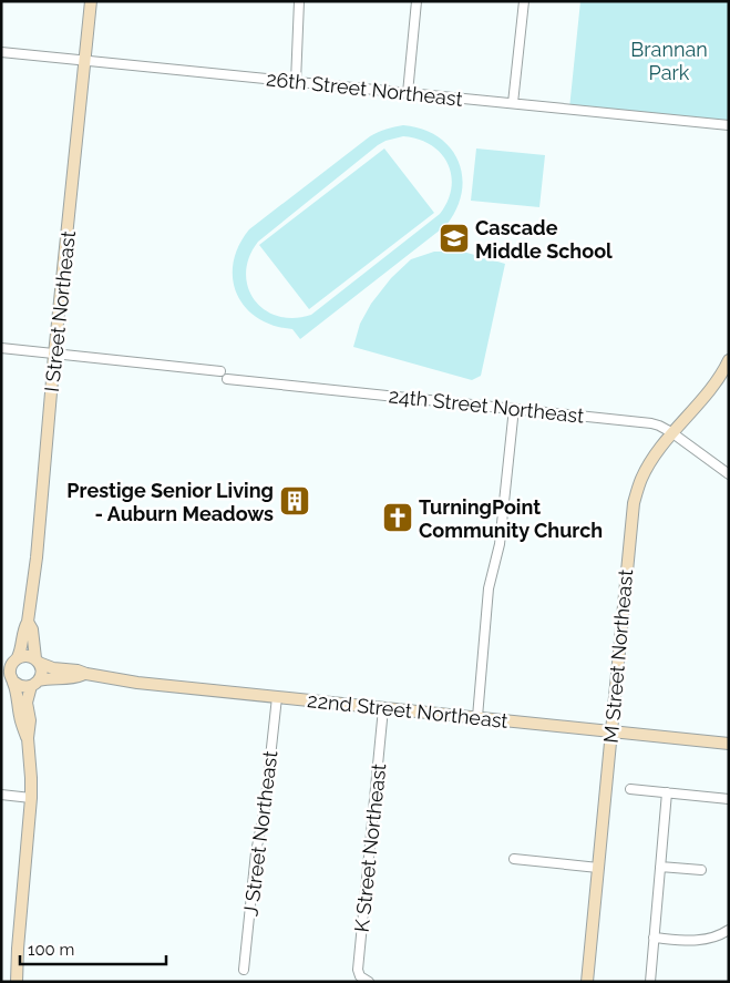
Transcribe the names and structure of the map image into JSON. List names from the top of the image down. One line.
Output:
{"streets":{"street":["26th Street Northeast","I Street Northeast","24th Street Northeast","M Street Northeast","22nd Street Northeast","J Street Northeast","K Street Northeast"]},"crossings":[["26th Street Northeast","I Street Northeast"],["I Street Northeast","22nd Street Northeast"],["24th Street Northeast","M Street Northeast"],["M Street Northeast","22nd Street Northeast"],["22nd Street Northeast","J Street Northeast"],["22nd Street Northeast","K Street Northeast"]],"parks":["Brannan Park"],"places":{"school or university":["Cascade Middle School"],"building":["Prestige Senior Living - Auburn Meadows"],"church":["TurningPoint Community Church"]},"scale_bar":"100 m"}
